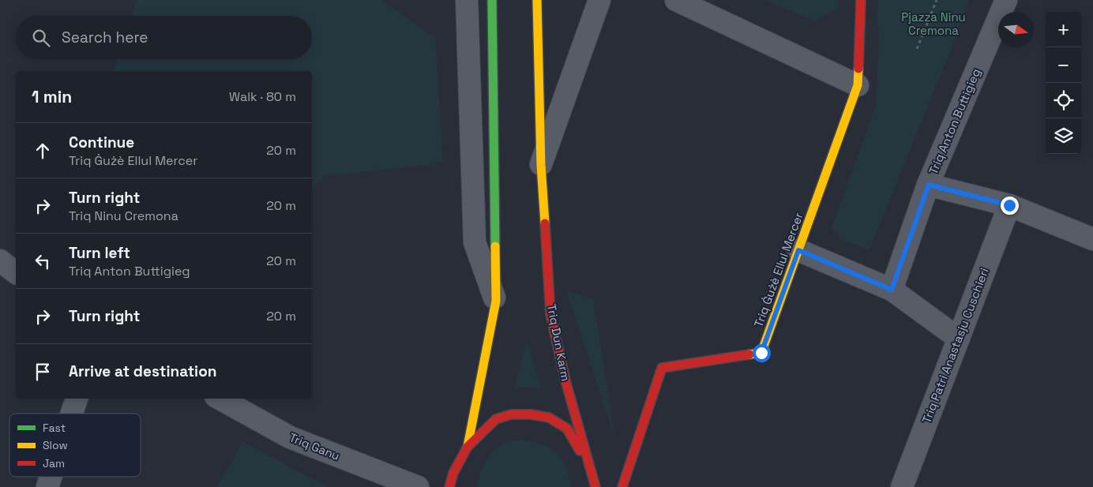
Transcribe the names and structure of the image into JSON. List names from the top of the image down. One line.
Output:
{"streets":{"main road":["Triq Ġużè Ellul Mercer","Triq Dun Karm"],"street":["Triq Anton Buttigieg","Triq Patri Anastasju Cuschieri","Triq Ganu"]},"parks":["Pjazza Ninu Cremona"],"legend":["Fast","Slow","Jam"],"north":"right","page":{"map_buttons":["+","−"],"search":"Search here","heading":["1 min","Walk · 80 m"],"list":[["Continue","Triq Ġużè Ellul Mercer","20 m"],["Turn right","Triq Ninu Cremona","20 m"],["Turn left","Triq Anton Buttigieg","20 m"],["Turn right","20 m"],"Arrive at destination"]}}
